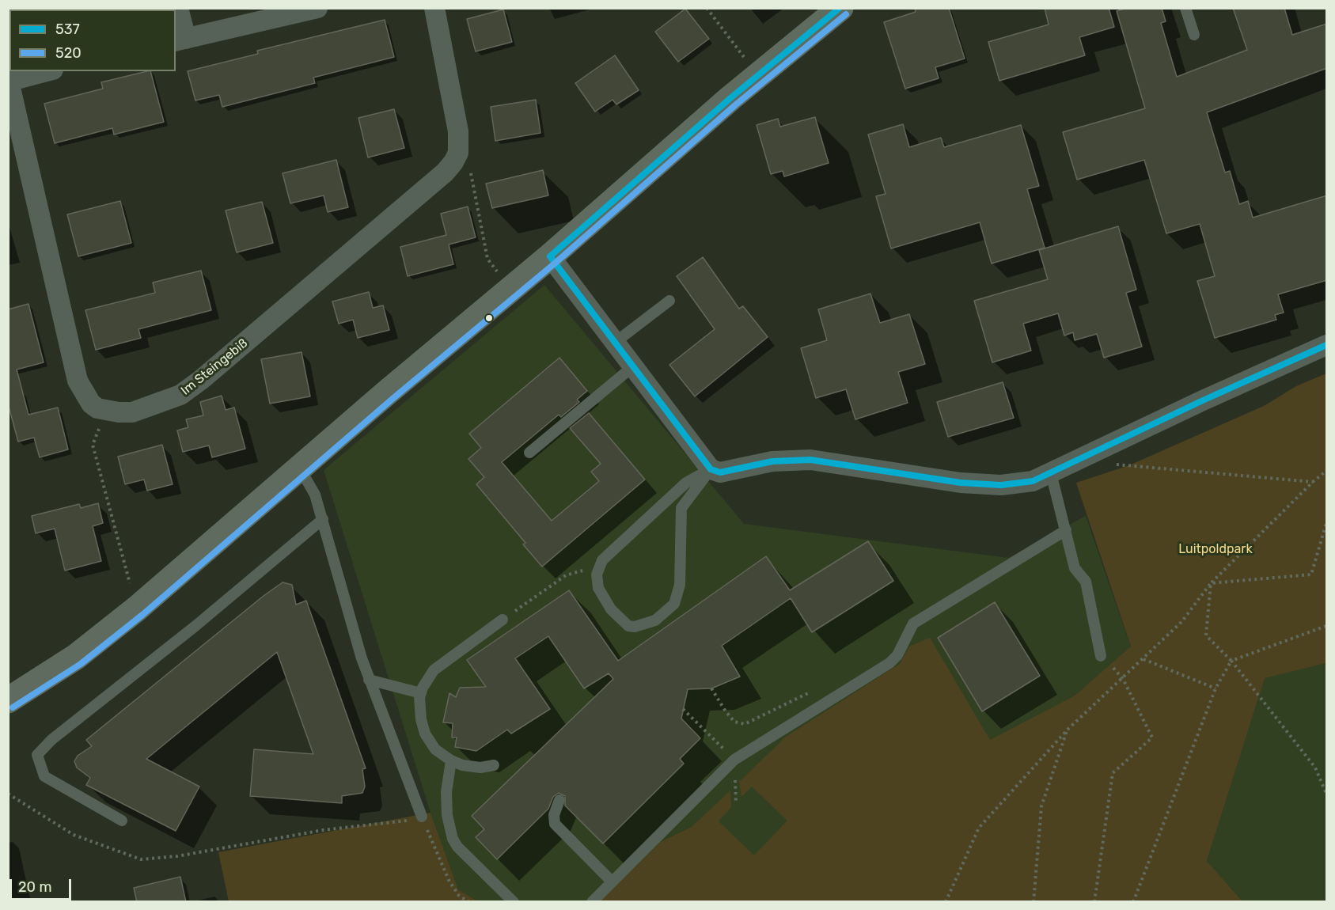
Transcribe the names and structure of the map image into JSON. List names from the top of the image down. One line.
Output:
{"streets":{"street":["Im Steingebiß"]},"parks":["Luitpoldpark"],"lines":["transit line 537","transit line 520"],"legend":["537","520"],"scale_bar":"20 m"}
